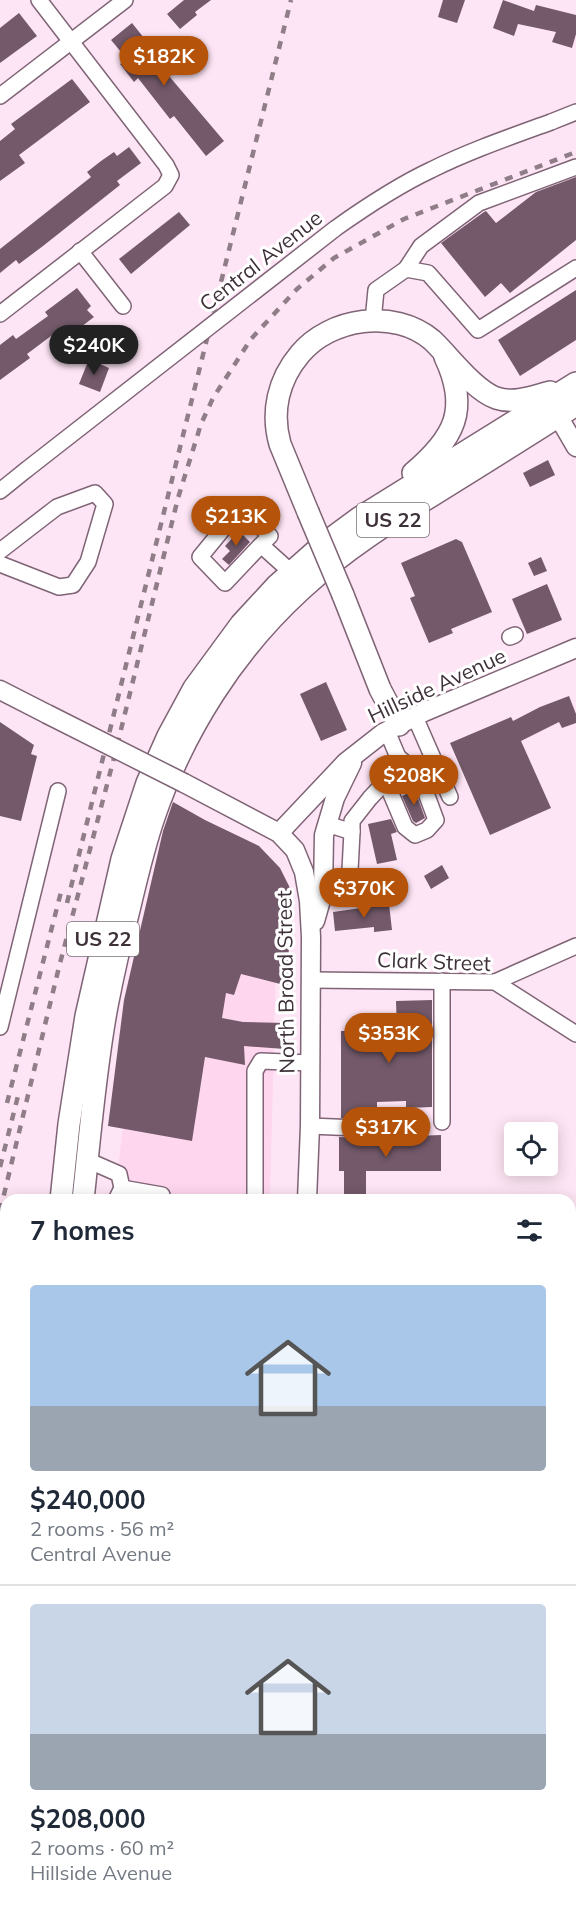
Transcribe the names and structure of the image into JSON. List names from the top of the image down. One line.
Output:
{"streets":{"highway":["US 22"],"main road":["Hillside Avenue","North Broad Street"],"street":["Central Avenue","Clark Street"]},"crossings":[["Hillside Avenue","North Broad Street"],["Clark Street","North Broad Street"]],"page":{"price":["$182K","$240K","$213K","$208K","$370K","$353K","$317K"],"heading":"7 homes","list":[{"name":"$240,000","note":"2 rooms · 56 m² · Central Avenue"},{"name":"$208,000","note":"2 rooms · 60 m² · Hillside Avenue"}]}}
